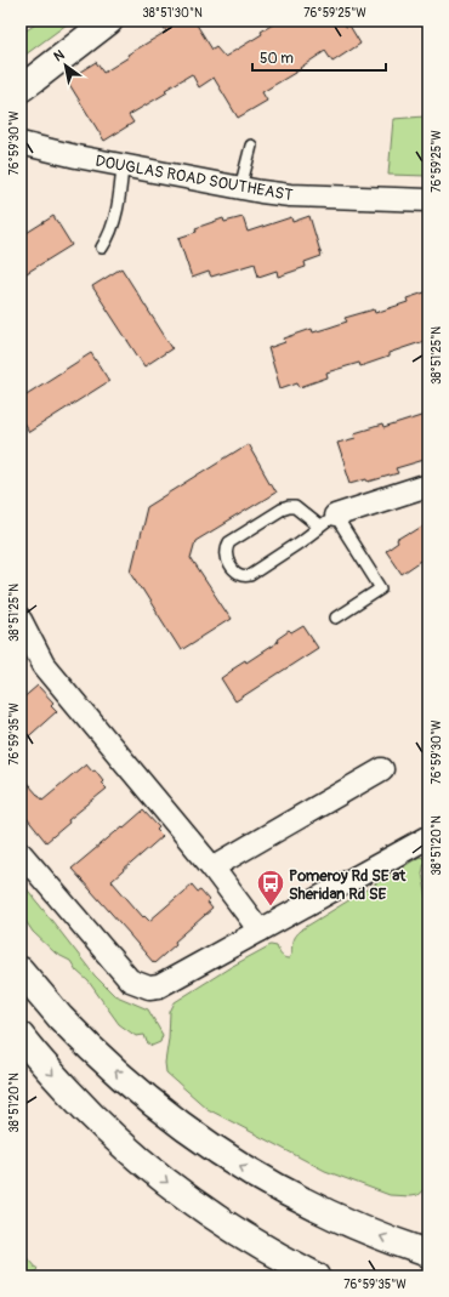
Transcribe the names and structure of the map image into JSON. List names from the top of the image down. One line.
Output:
{"streets":{"street":["DOUGLAS ROAD SOUTHEAST"]},"places":{"bus stop":["Pomeroy Rd SE at Sheridan Rd SE"]},"scale_bar":"50 m","north":"top left","coordinates":["38°51'30\"N","76°59'25\"W","76°59'30\"W","38°51'25\"N","76°59'35\"W","38°51'20\"N"]}
